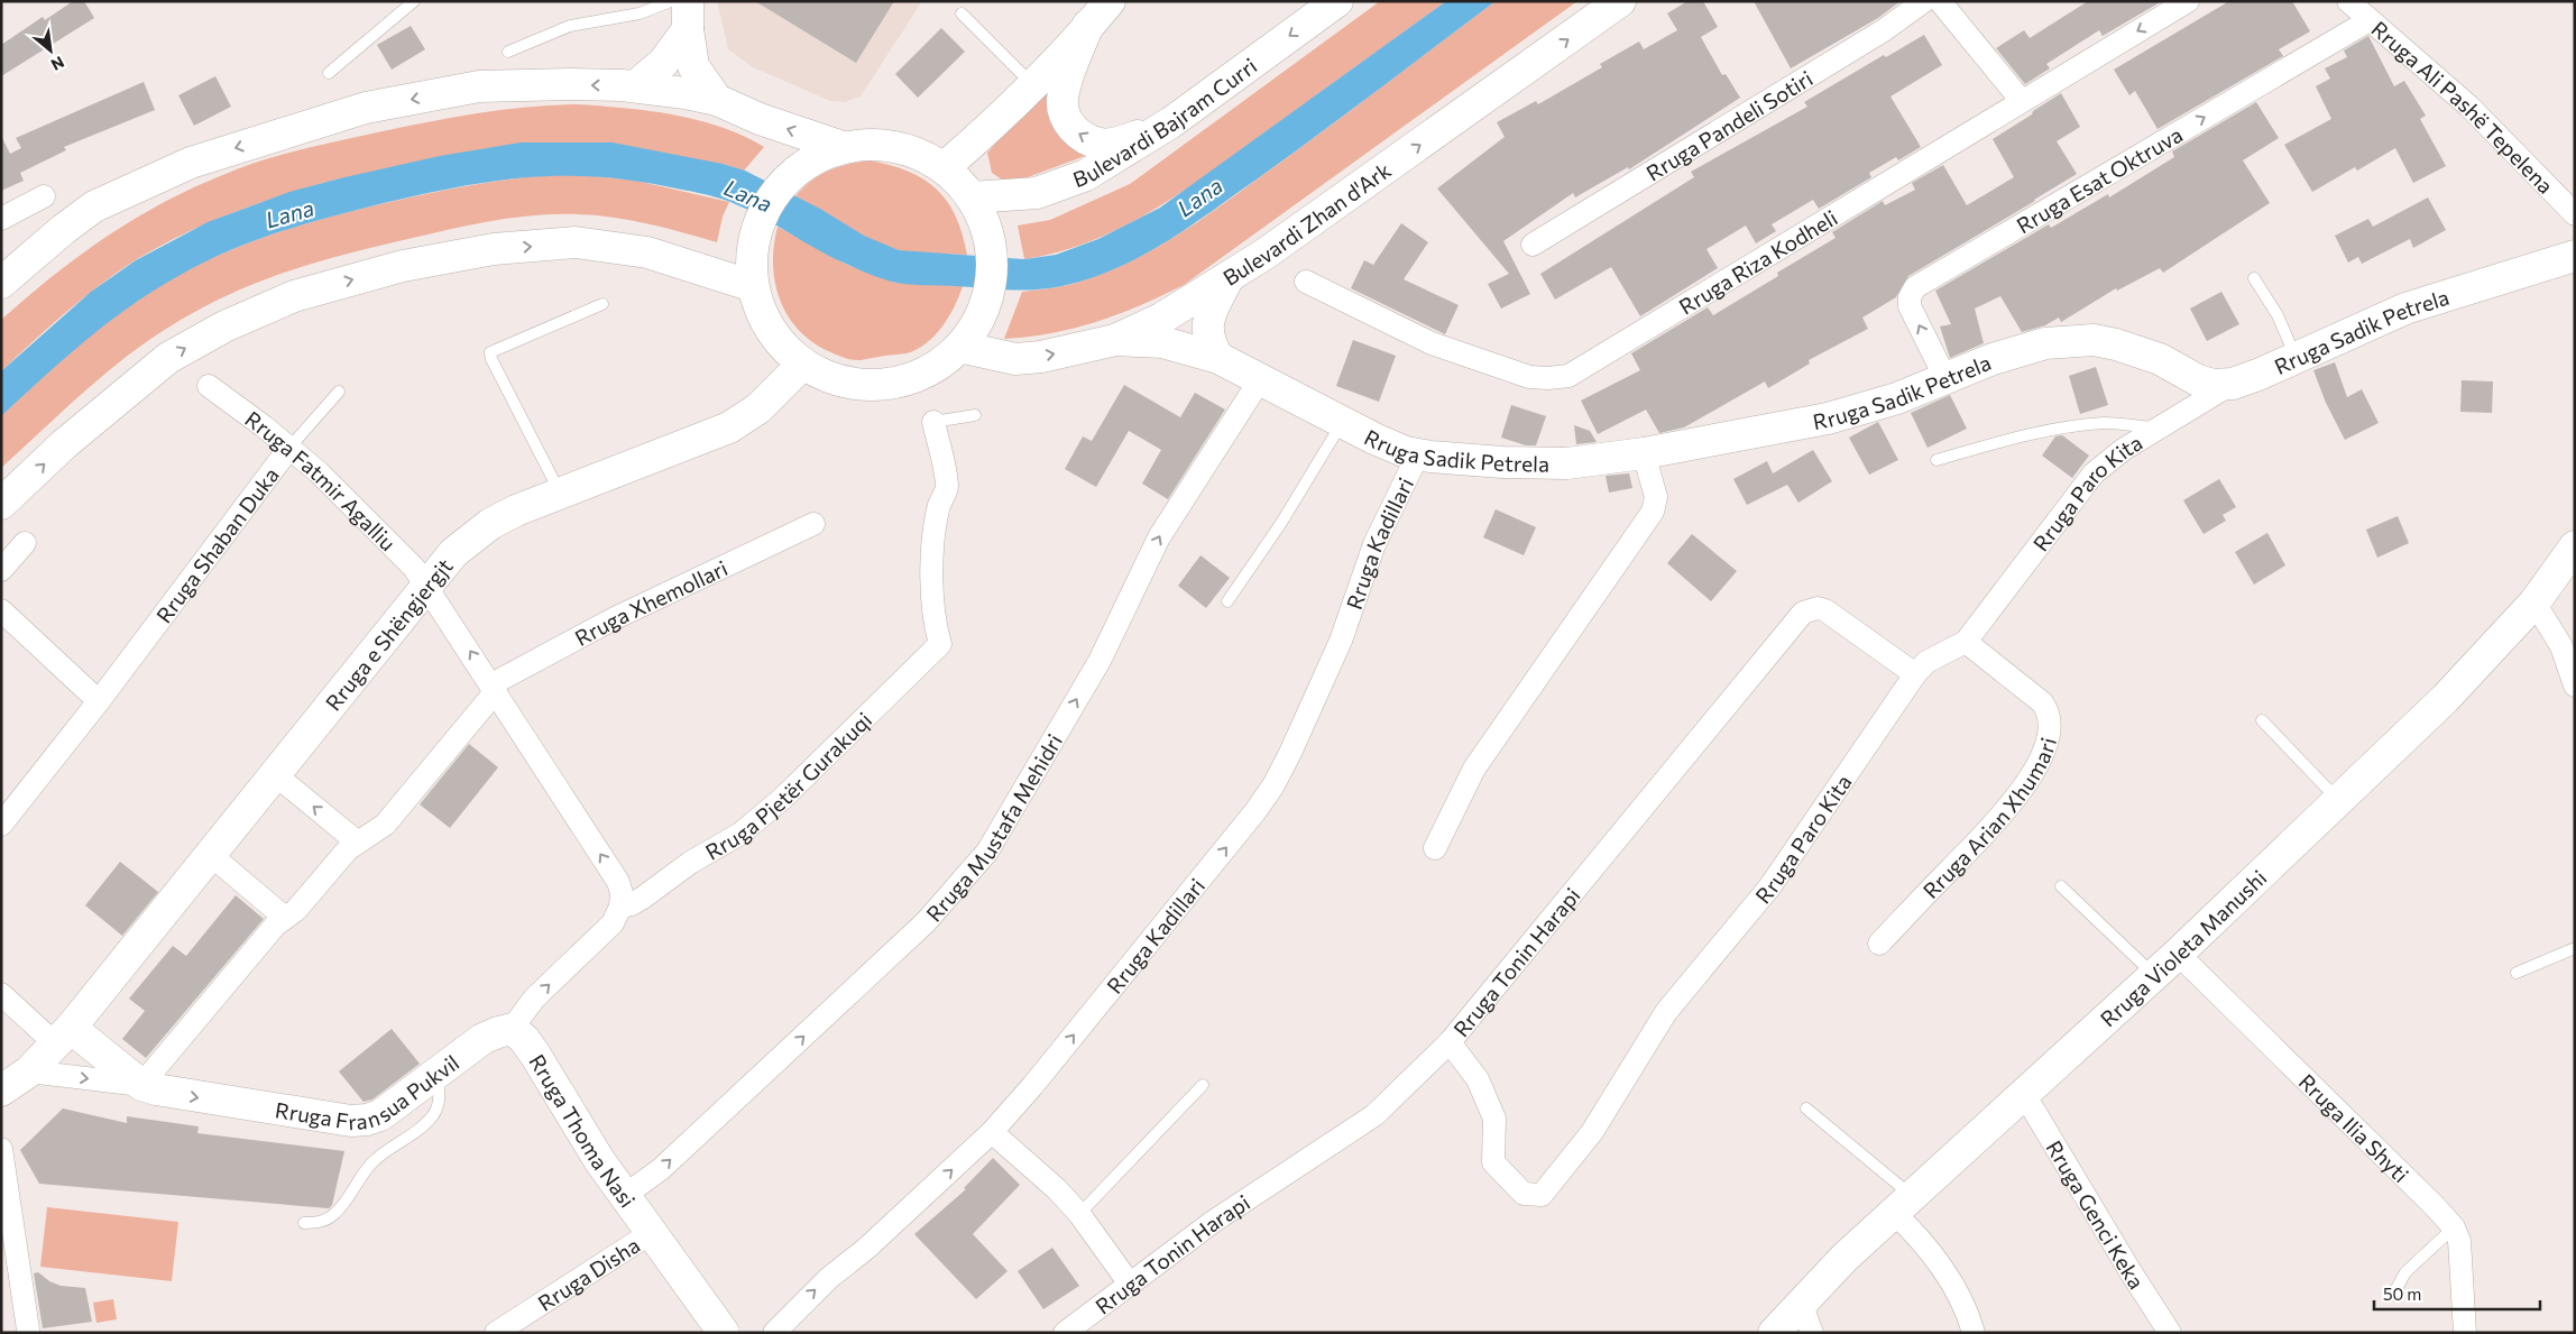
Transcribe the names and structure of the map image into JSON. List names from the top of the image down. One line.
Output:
{"streets":{"main road":["Bulevardi Bajram Curri","Bulevardi Zhan d'Ark","Rruga Sadik Petrela","Rruga e Shëngjergjt","Rruga Violeta Manushi","Rruga Fransua Pukvil","Rruga Thoma Nasi"],"street":["Rruga Ali Pashë Tepelena","Rruga Pandeli Sotiri","Rruga Esat Oktruva","Rruga Riza Kodheli","Rruga Fatmir Agalliu","Rruga Paro Kita","Rruga Kadillari","Rruga Shaban Duka","Rruga Xhemollari","Rruga Pjetër Gurakuqi","Rruga Arian Xhumari","Rruga Mustafa Mehidri","Rruga Tonin Harapi","Rruga Ilia Shyti","Rruga Genci Keka","Rruga Disha"]},"crossings":[["Rruga Ali Pashë Tepelena","Rruga Esat Oktruva"],["Rruga Esat Oktruva","Rruga Sadik Petrela"],["Bulevardi Zhan d'Ark","Rruga Sadik Petrela"],["Rruga Sadik Petrela","Rruga Paro Kita"],["Rruga Sadik Petrela","Rruga Kadillari"],["Rruga Sadik Petrela","Rruga Mustafa Mehidri"],["Rruga Fatmir Agalliu","Rruga Shaban Duka"],["Rruga Fatmir Agalliu","Rruga e Shëngjergjt"],["Rruga Paro Kita","Rruga Arian Xhumari"],["Rruga Paro Kita","Rruga Tonin Harapi"],["Rruga e Shëngjergjt","Rruga Fransua Pukvil"],["Rruga Mustafa Mehidri","Rruga Thoma Nasi"],["Rruga Violeta Manushi","Rruga Ilia Shyti"],["Rruga Violeta Manushi","Rruga Genci Keka"],["Rruga Fransua Pukvil","Rruga Thoma Nasi"],["Rruga Thoma Nasi","Rruga Disha"]],"one_way":["Bulevardi Bajram Curri","Rruga Esat Oktruva","Bulevardi Zhan d'Ark","Rruga Kadillari","Rruga Mustafa Mehidri","Rruga Fransua Pukvil"],"water":["Lana"],"scale_bar":"50 m","north":"bottom right"}
